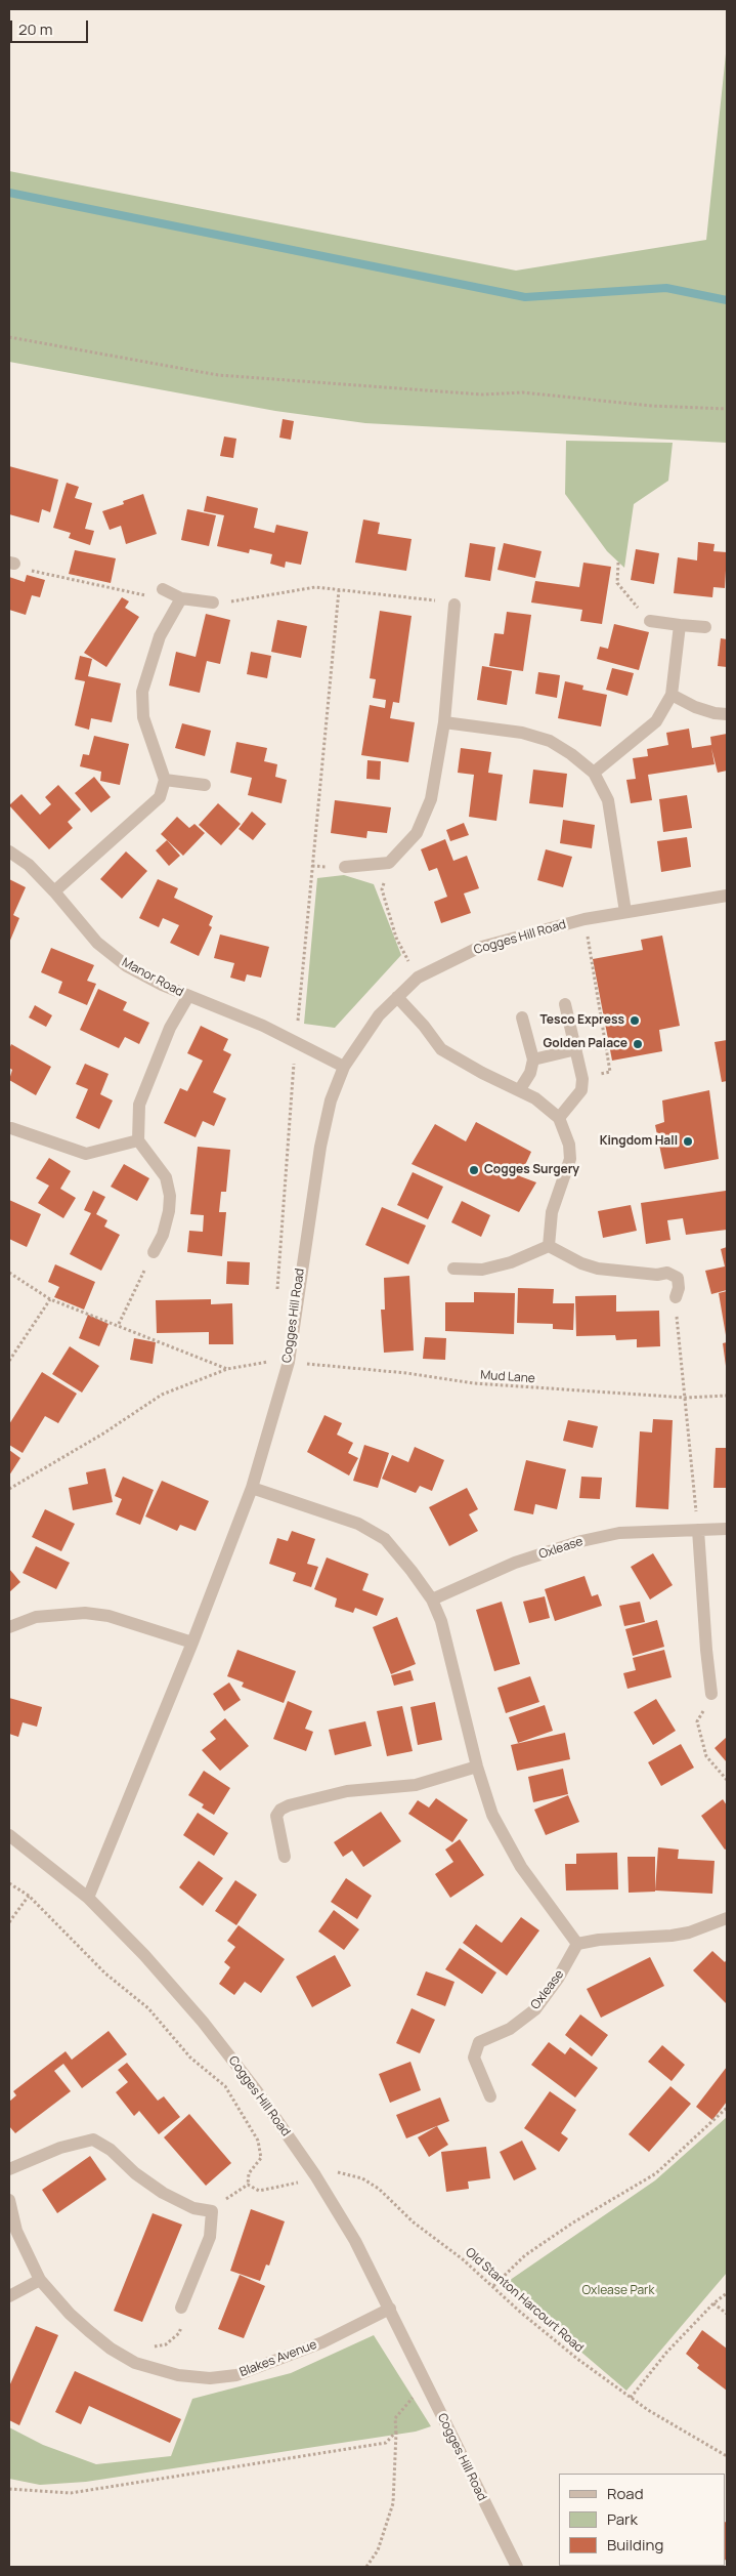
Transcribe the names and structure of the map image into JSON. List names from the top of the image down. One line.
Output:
{"streets":{"street":["Cogges Hill Road","Manor Road","Oxlease","Blakes Avenue"],"path":["Mud Lane","Old Stanton Harcourt Road"]},"crossings":[["Cogges Hill Road","Manor Road"],["Cogges Hill Road","Mud Lane"],["Cogges Hill Road","Old Stanton Harcourt Road"],["Cogges Hill Road","Blakes Avenue"]],"parks":["Oxlease Park"],"places":["Tesco Express","Golden Palace","Kingdom Hall","Cogges Surgery"],"legend":["Road","Park","Building"],"scale_bar":"20 m"}
